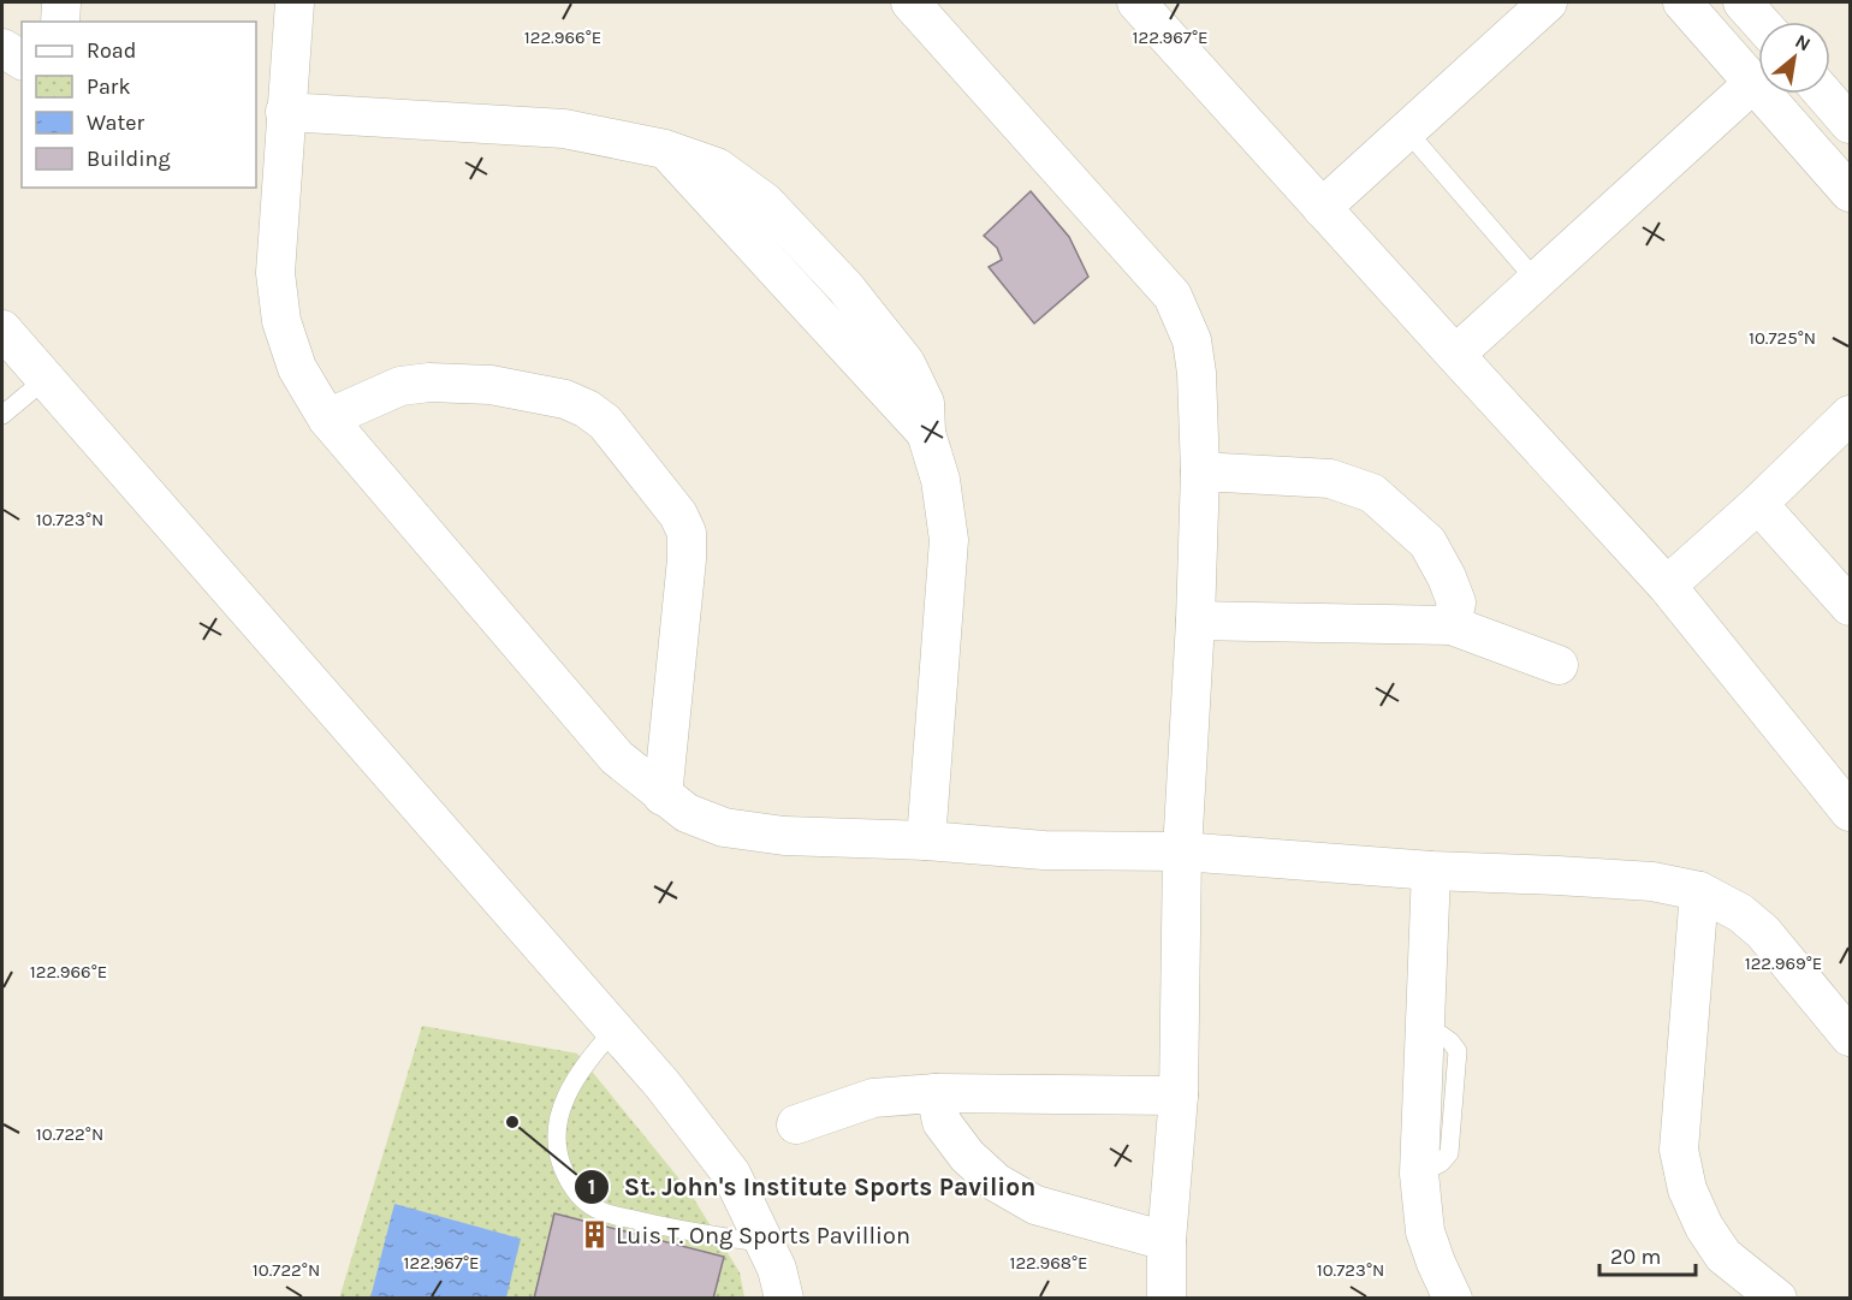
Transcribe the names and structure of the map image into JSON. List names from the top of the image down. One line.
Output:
{"places":{"other":["St. John's Institute Sports Pavilion"],"building":["Luis T. Ong Sports Pavillion"]},"legend":["Road","Park","Water","Building"],"scale_bar":"20 m","north":"top right","coordinates":["122.966°E","122.967°E","10.725°N","10.723°N","122.969°E","10.722°N","122.968°E"]}
